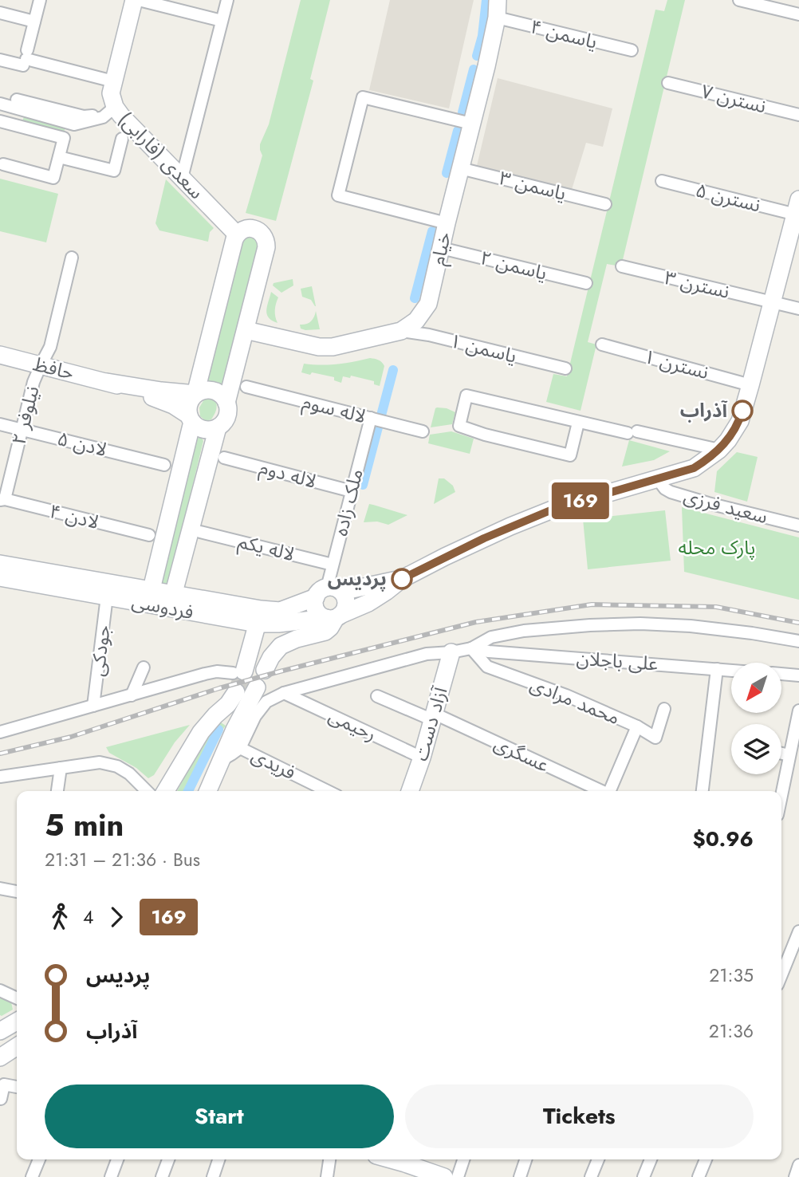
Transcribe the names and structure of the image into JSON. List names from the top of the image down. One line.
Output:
{"streets":{"street":["یاسمن ۴","نسترن ۷","سعدی (فارابی)","یاسمن ۳","نسترن ۵","خیام","یاسمن ۲","نسترن ۳","یاسمن ۱","نسترن ۱","حافظ","لاله سوم","نیلوفر ۲","لادن ۵","لاله دوم","ملک زاده","سعید فرزی","لادن ۴","لاله یکم","فردوسی","جودکی","علی باجلان","محمد مرادی","آزاد دست","رحیمی","عسگری","فریدی"]},"crossings":[["یاسمن ۴","خیام"],["یاسمن ۳","خیام"],["خیام","یاسمن ۲"],["خیام","یاسمن ۱"],["حافظ","نیلوفر ۲"],["لاله سوم","ملک زاده"],["نیلوفر ۲","لادن ۵"],["نیلوفر ۲","لادن ۴"],["لاله دوم","ملک زاده"],["ملک زاده","لاله یکم"],["ملک زاده","فردوسی"],["سعید فرزی","فردوسی"],["فردوسی","جودکی"],["علی باجلان","محمد مرادی"],["آزاد دست","رحیمی"],["آزاد دست","عسگری"]],"parks":["پارک محله"],"places":["آذراب","پردیس"],"lines":["bus line 169"],"north":"bottom left","page":{"on_map":"169","heading":["5 min","21:31 – 21:36 · Bus","$0.96"],"legs":["4","169"],"list":[{"name":"پردیس","value":"21:35"},{"name":"آذراب","value":"21:36"}],"buttons":["Start","Tickets"]}}
